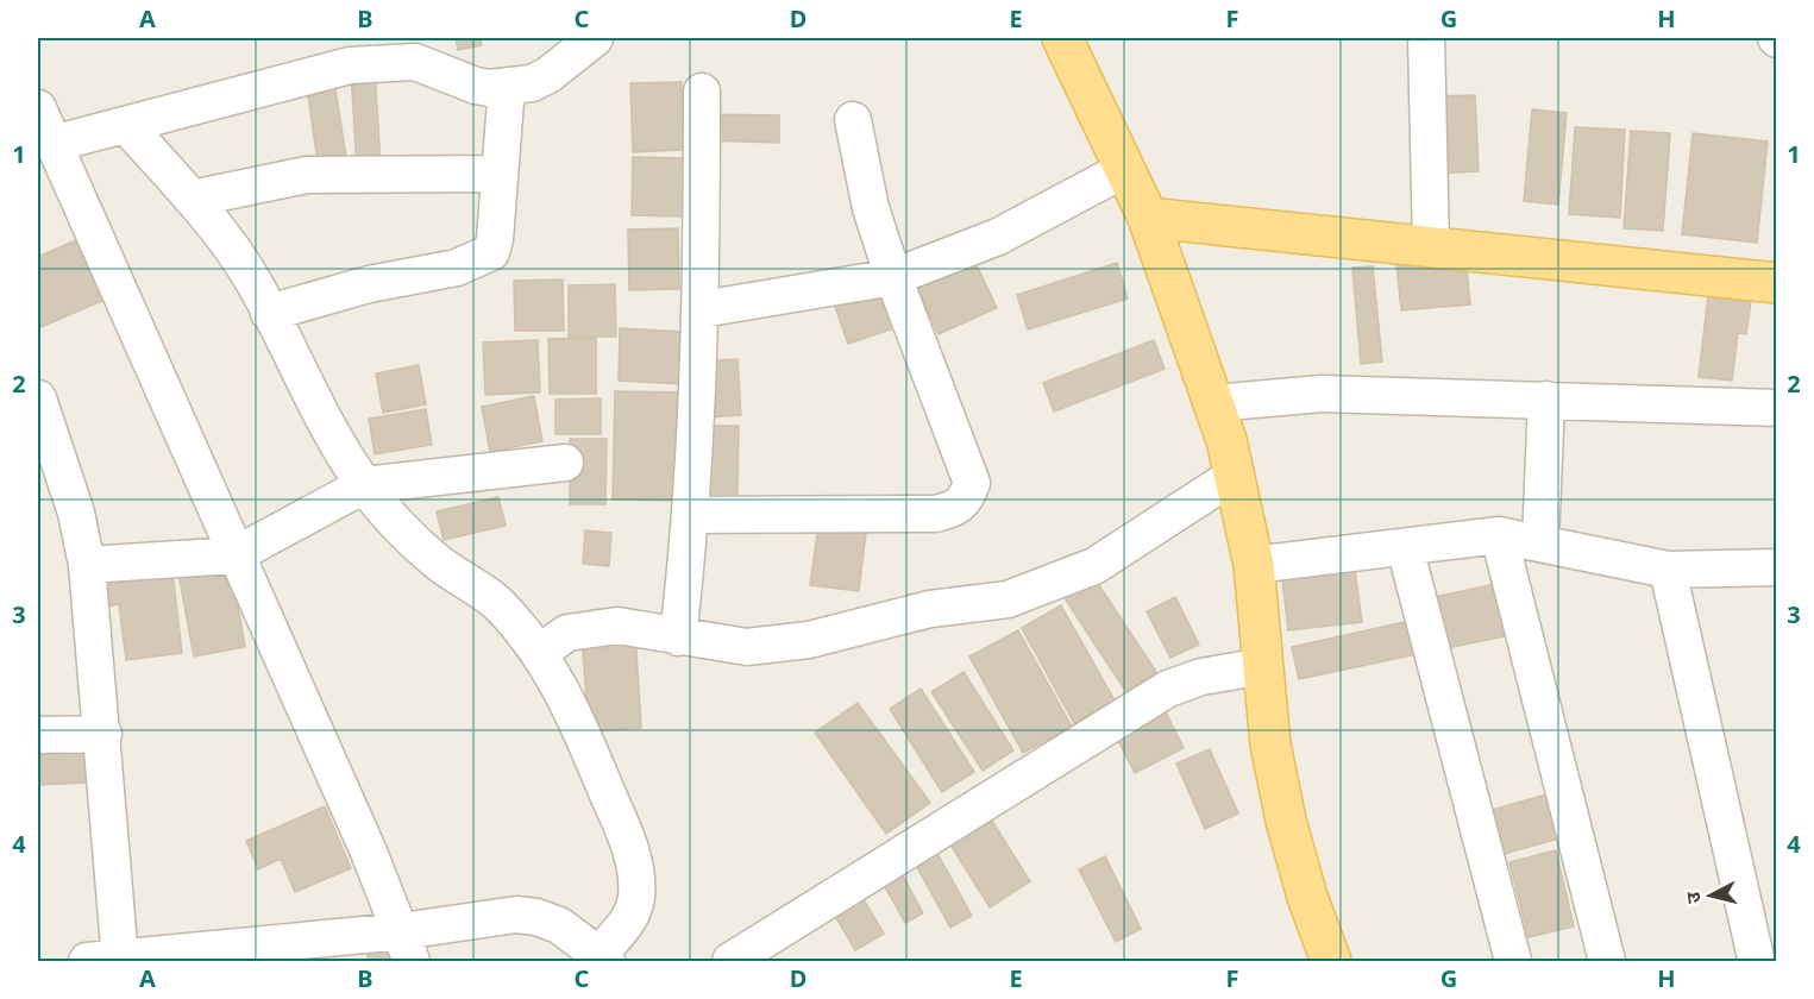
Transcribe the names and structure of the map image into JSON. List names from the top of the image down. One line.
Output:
{"north":"left","grid":{"columns":["A","B","C","D","E","F","G","H"],"rows":["1","2","3","4"]}}
